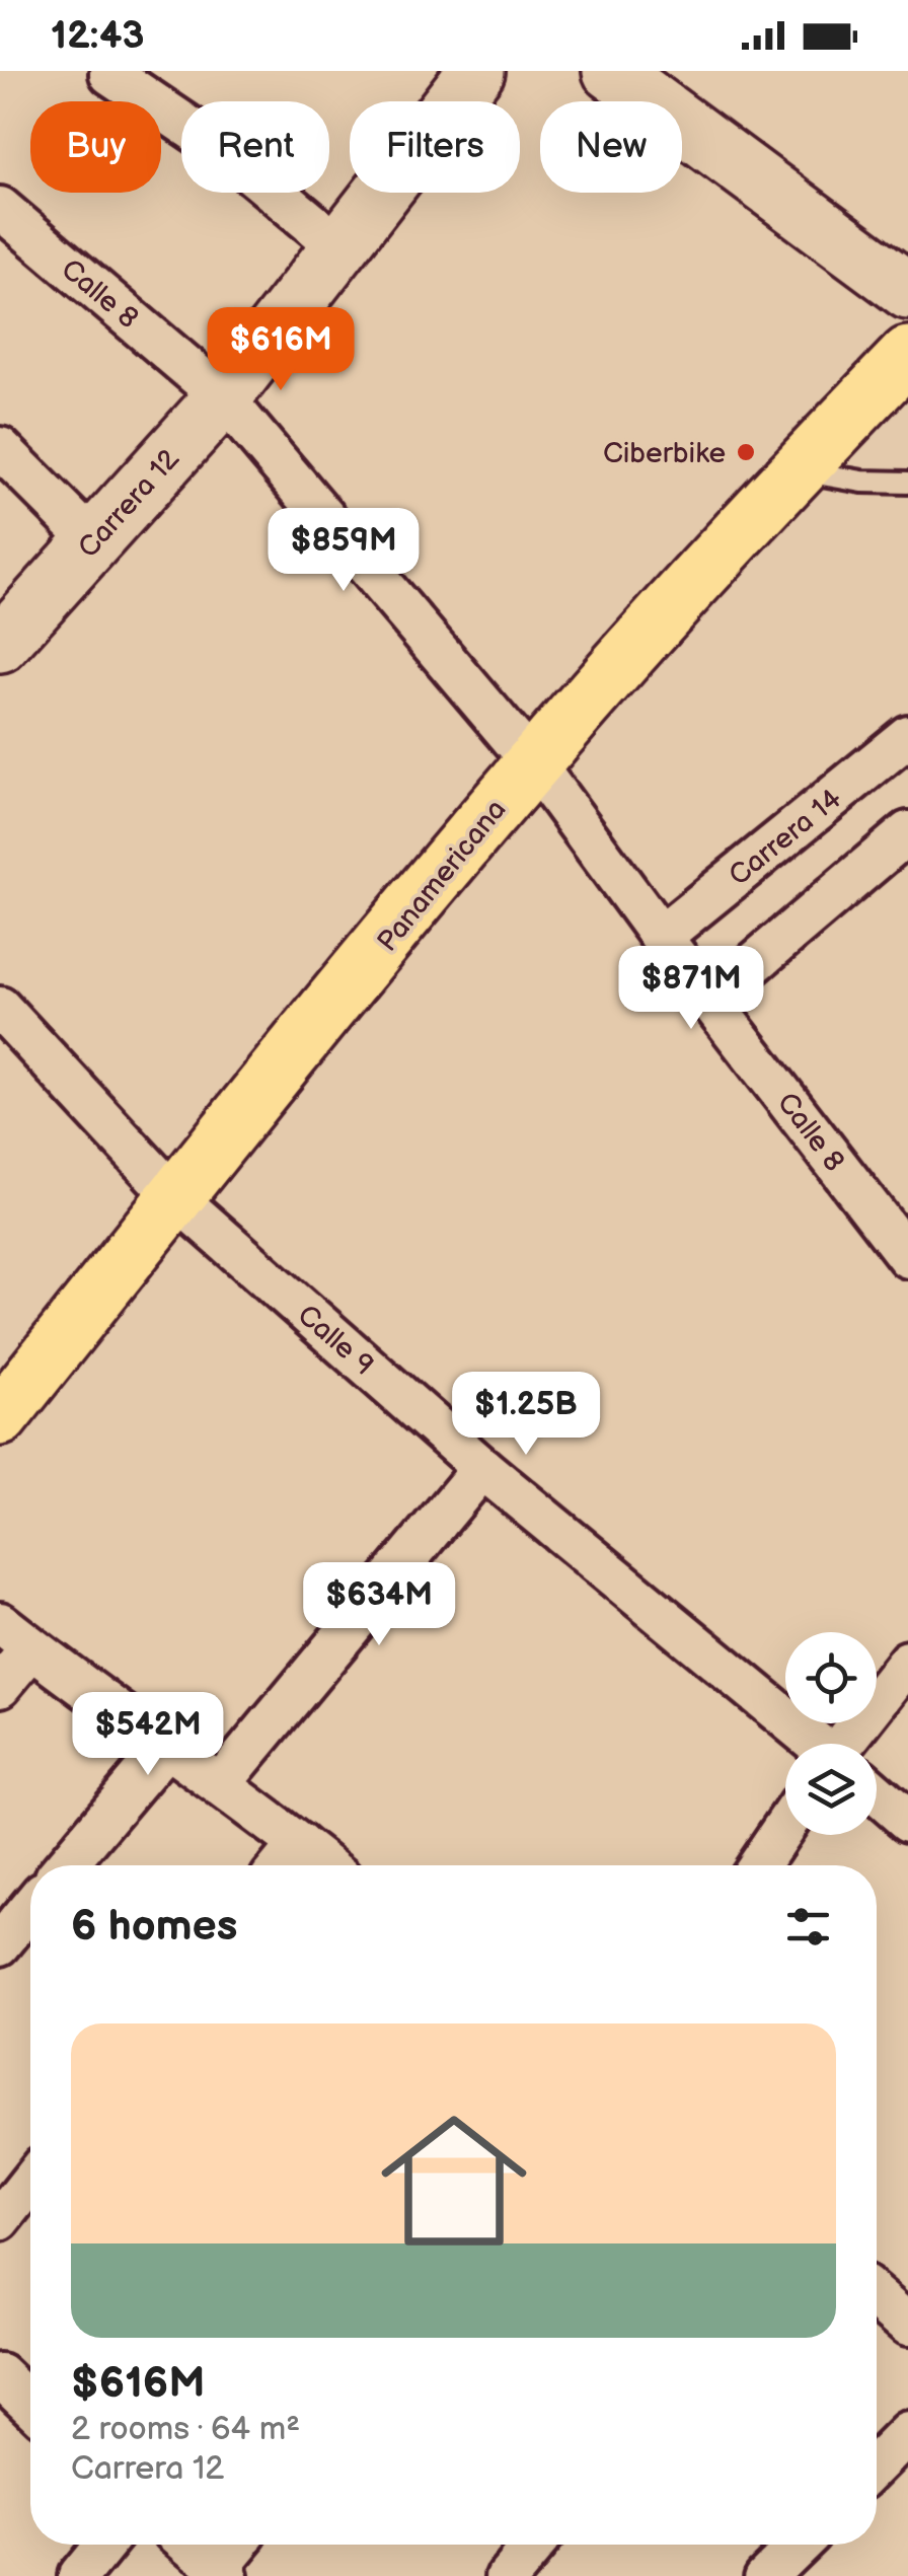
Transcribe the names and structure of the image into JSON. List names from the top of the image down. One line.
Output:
{"streets":{"main road":["Panamericana"],"street":["Calle 8","Carrera 12","Carrera 14","Calle 9"]},"crossings":[["Calle 8","Carrera 12"],["Calle 8","Carrera 14"],["Calle 8","Panamericana"],["Panamericana","Calle 9"]],"places":["Ciberbike"],"page":{"status":"12:43","chip":["Buy","Rent","Filters","New"],"price":["$616M","$859M","$871M","$1.25B","$634M","$542M"],"heading":"6 homes","list":[{"name":"$616M","note":"2 rooms · 64 m² · Carrera 12"}]}}
